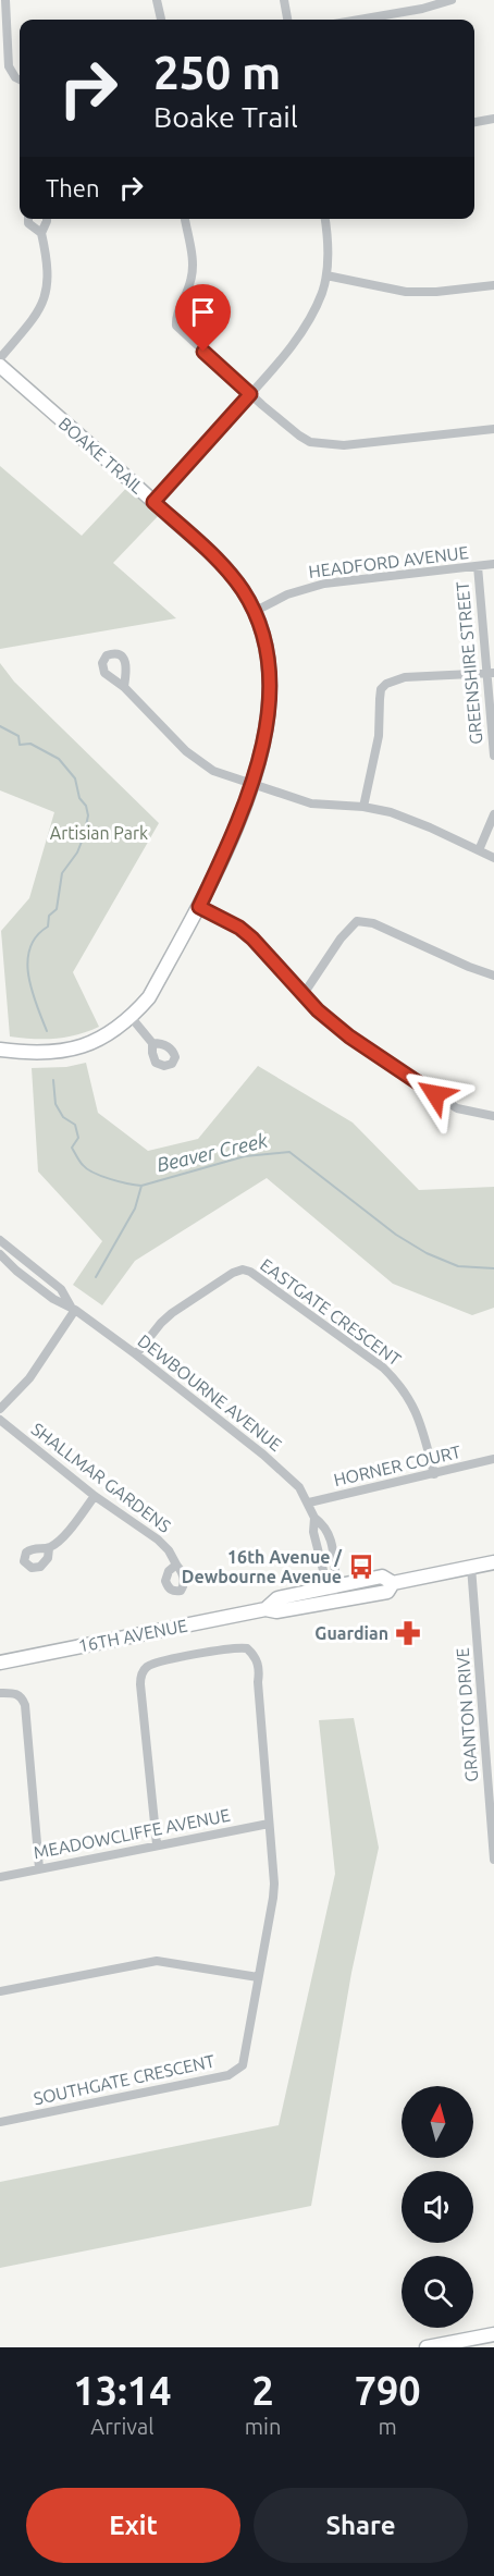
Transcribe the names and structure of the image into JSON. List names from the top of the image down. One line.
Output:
{"streets":{"street":["BOAKE TRAIL","HEADFORD AVENUE","GREENSHIRE STREET","EASTGATE CRESCENT","DEWBOURNE AVENUE","HORNER COURT","SHALLMAR GARDENS","16TH AVENUE","GRANTON DRIVE","MEADOWCLIFFE AVENUE","SOUTHGATE CRESCENT"]},"crossings":[["BOAKE TRAIL","HEADFORD AVENUE"],["HEADFORD AVENUE","GREENSHIRE STREET"],["EASTGATE CRESCENT","DEWBOURNE AVENUE"],["EASTGATE CRESCENT","HORNER COURT"],["DEWBOURNE AVENUE","HORNER COURT"],["DEWBOURNE AVENUE","16TH AVENUE"],["16TH AVENUE","GRANTON DRIVE"],["MEADOWCLIFFE AVENUE","SOUTHGATE CRESCENT"]],"water":["Beaver Creek"],"parks":["Artisian Park"],"places":{"bus stop":["16th Avenue / Dewbourne Avenue"],"pharmacy":["Guardian"]},"north":"top","page":{"turn":["250 m","Boake Trail"],"then":"Then","eta":["13:14","Arrival","2","min","790","m"],"buttons":["Exit","Share"]}}
